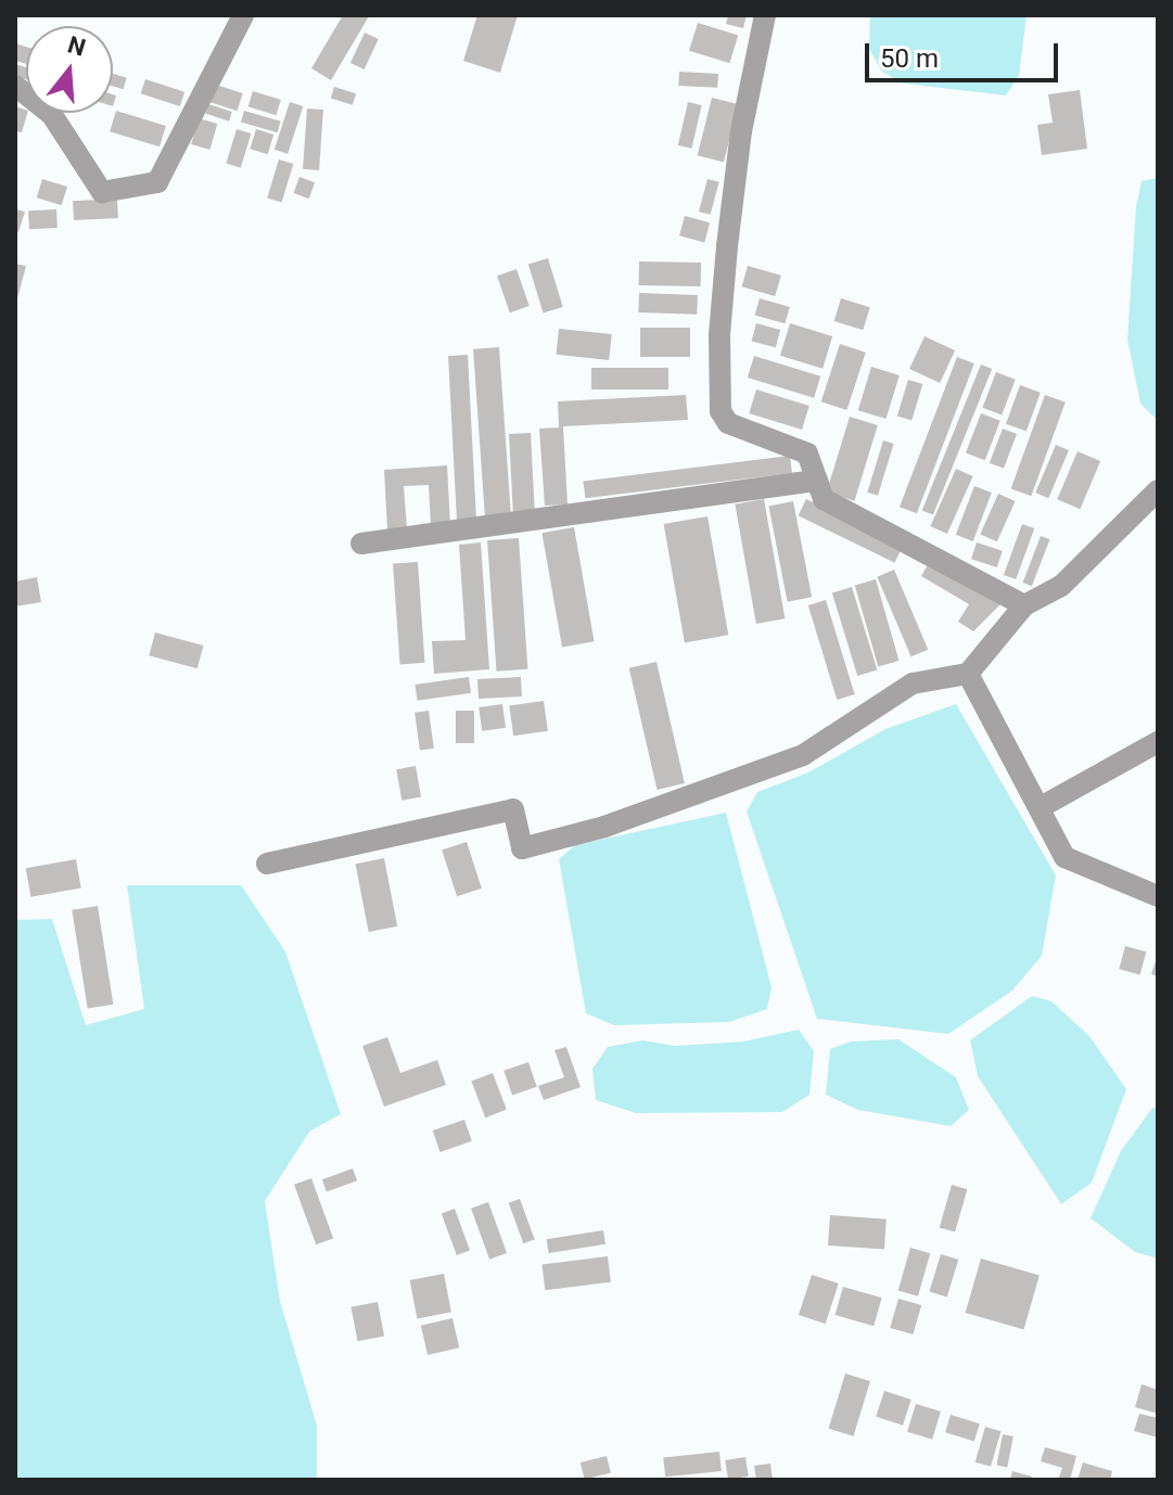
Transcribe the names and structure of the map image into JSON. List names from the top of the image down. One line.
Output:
{"scale_bar":"50 m","north":"top"}
